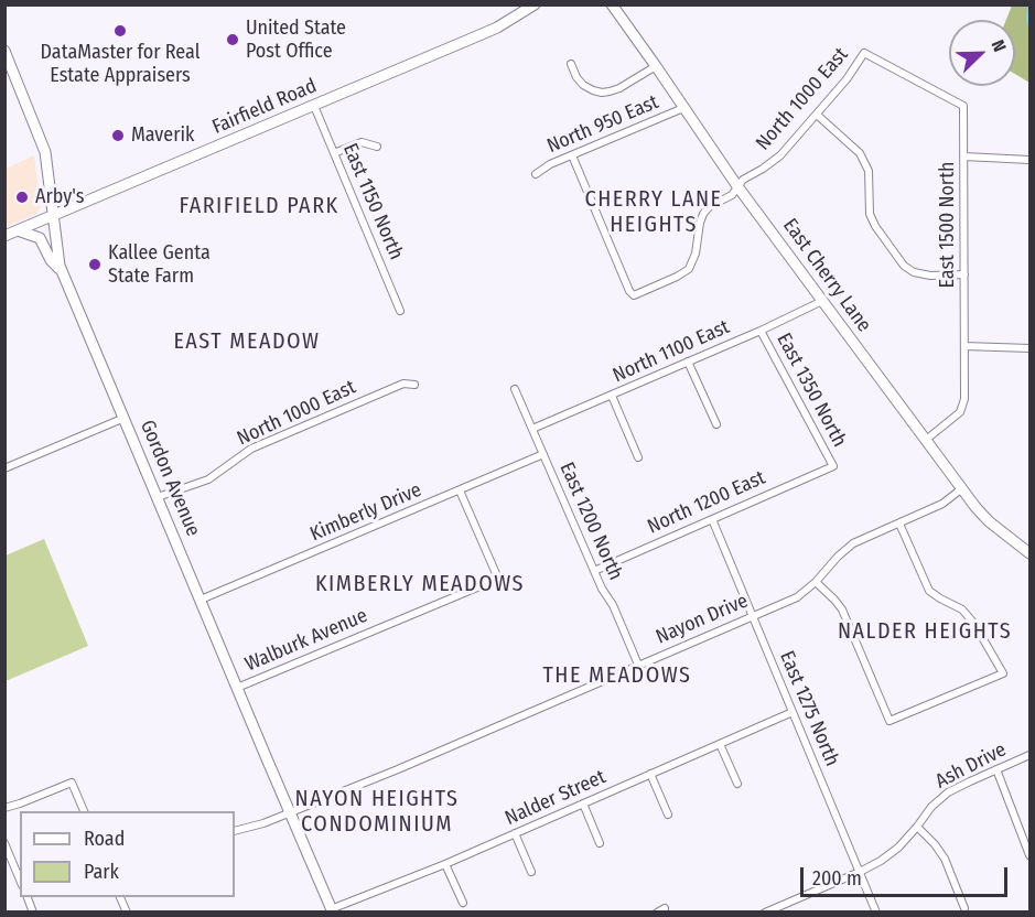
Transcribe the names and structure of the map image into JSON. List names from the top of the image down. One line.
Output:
{"streets":{"main road":["Fairfield Road","East Cherry Lane","Gordon Avenue"],"street":["North 1000 East","North 950 East","East 1150 North","East 1500 North","North 1100 East","East 1350 North","North 1200 East","Kimberly Drive","East 1200 North","Nayon Drive","Walburk Avenue","East 1275 North","Ash Drive","Nalder Street"]},"crossings":[["North 1000 East","North 950 East"],["North 1000 East","East 1500 North"],["North 1000 East","East Cherry Lane"],["North 1000 East","Gordon Avenue"],["Fairfield Road","East 1150 North"],["Fairfield Road","Gordon Avenue"],["North 950 East","East Cherry Lane"],["East 1500 North","East Cherry Lane"],["East Cherry Lane","North 1100 East"],["East Cherry Lane","Nayon Drive"],["North 1100 East","East 1350 North"],["North 1100 East","East 1200 North"],["East 1350 North","North 1200 East"],["Gordon Avenue","Kimberly Drive"],["Gordon Avenue","Nayon Drive"],["Gordon Avenue","Walburk Avenue"],["Gordon Avenue","Nalder Street"],["North 1200 East","East 1200 North"],["North 1200 East","East 1275 North"],["Kimberly Drive","East 1200 North"],["Kimberly Drive","Walburk Avenue"],["East 1200 North","Nayon Drive"],["Nayon Drive","East 1275 North"],["East 1275 North","Ash Drive"],["East 1275 North","Nalder Street"]],"districts":["CHERRY LANE HEIGHTS","FARIFIELD PARK","EAST MEADOW","KIMBERLY MEADOWS","NALDER HEIGHTS","THE MEADOWS","NAYON HEIGHTS CONDOMINIUM"],"places":["DataMaster for Real Estate Appraisers","United State Post Office","Maverik","Arby's","Kallee Genta State Farm"],"legend":["Road","Park"],"scale_bar":"200 m","north":"top right"}
